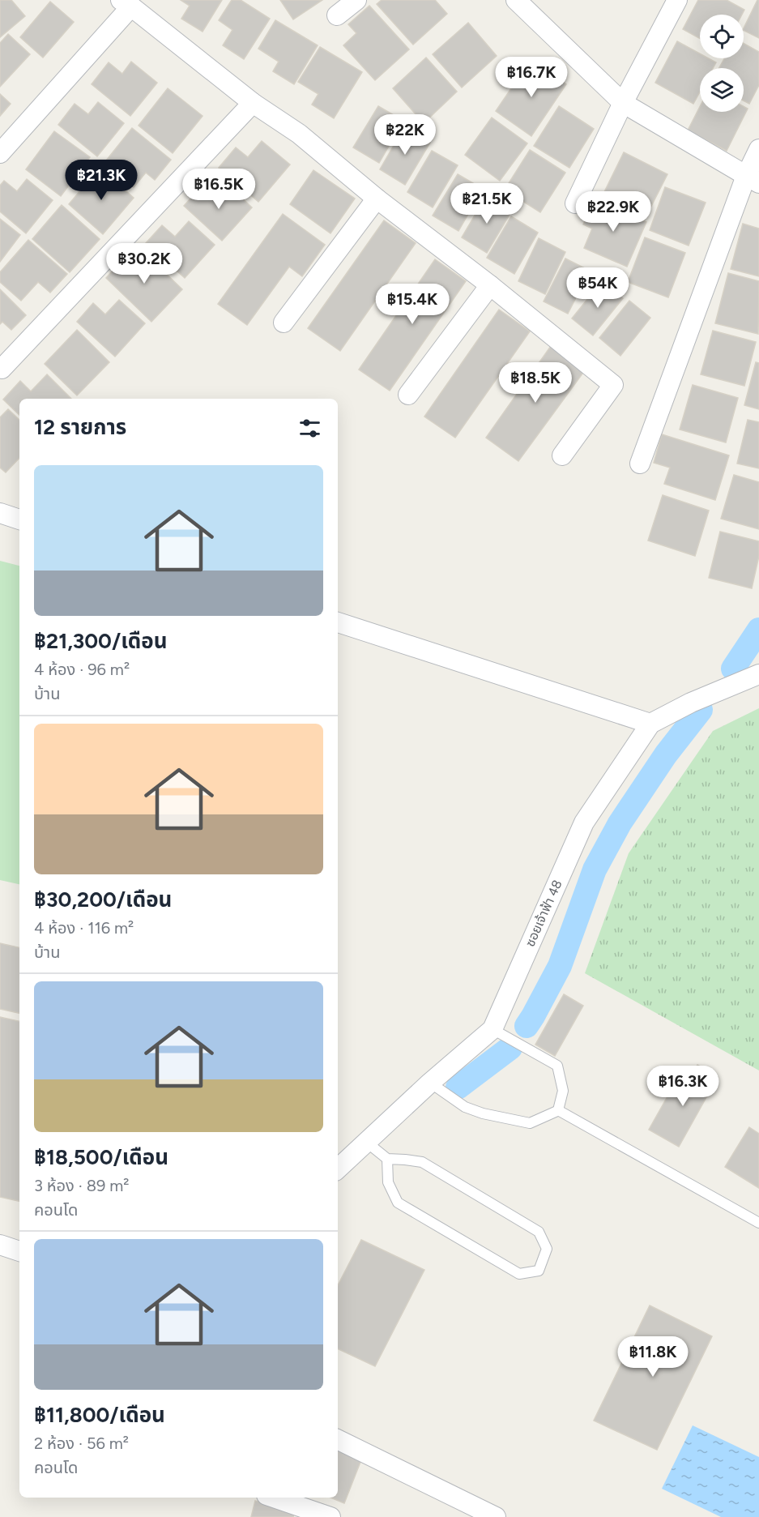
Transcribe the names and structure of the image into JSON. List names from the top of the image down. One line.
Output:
{"streets":{"street":["ซอยเจ้าฟ้า 48"]},"page":{"price":["฿16.7K","฿22K","฿21.3K","฿16.5K","฿21.5K","฿22.9K","฿30.2K","฿54K","฿15.4K","฿18.5K","฿16.3K","฿11.8K"],"heading":"12 รายการ","list":[{"name":"฿21,300/เดือน","note":"4 ห้อง · 96 m² · บ้าน"},{"name":"฿30,200/เดือน","note":"4 ห้อง · 116 m² · บ้าน"},{"name":"฿18,500/เดือน","note":"3 ห้อง · 89 m² · คอนโด"},{"name":"฿11,800/เดือน","note":"2 ห้อง · 56 m² · คอนโด"}]}}
